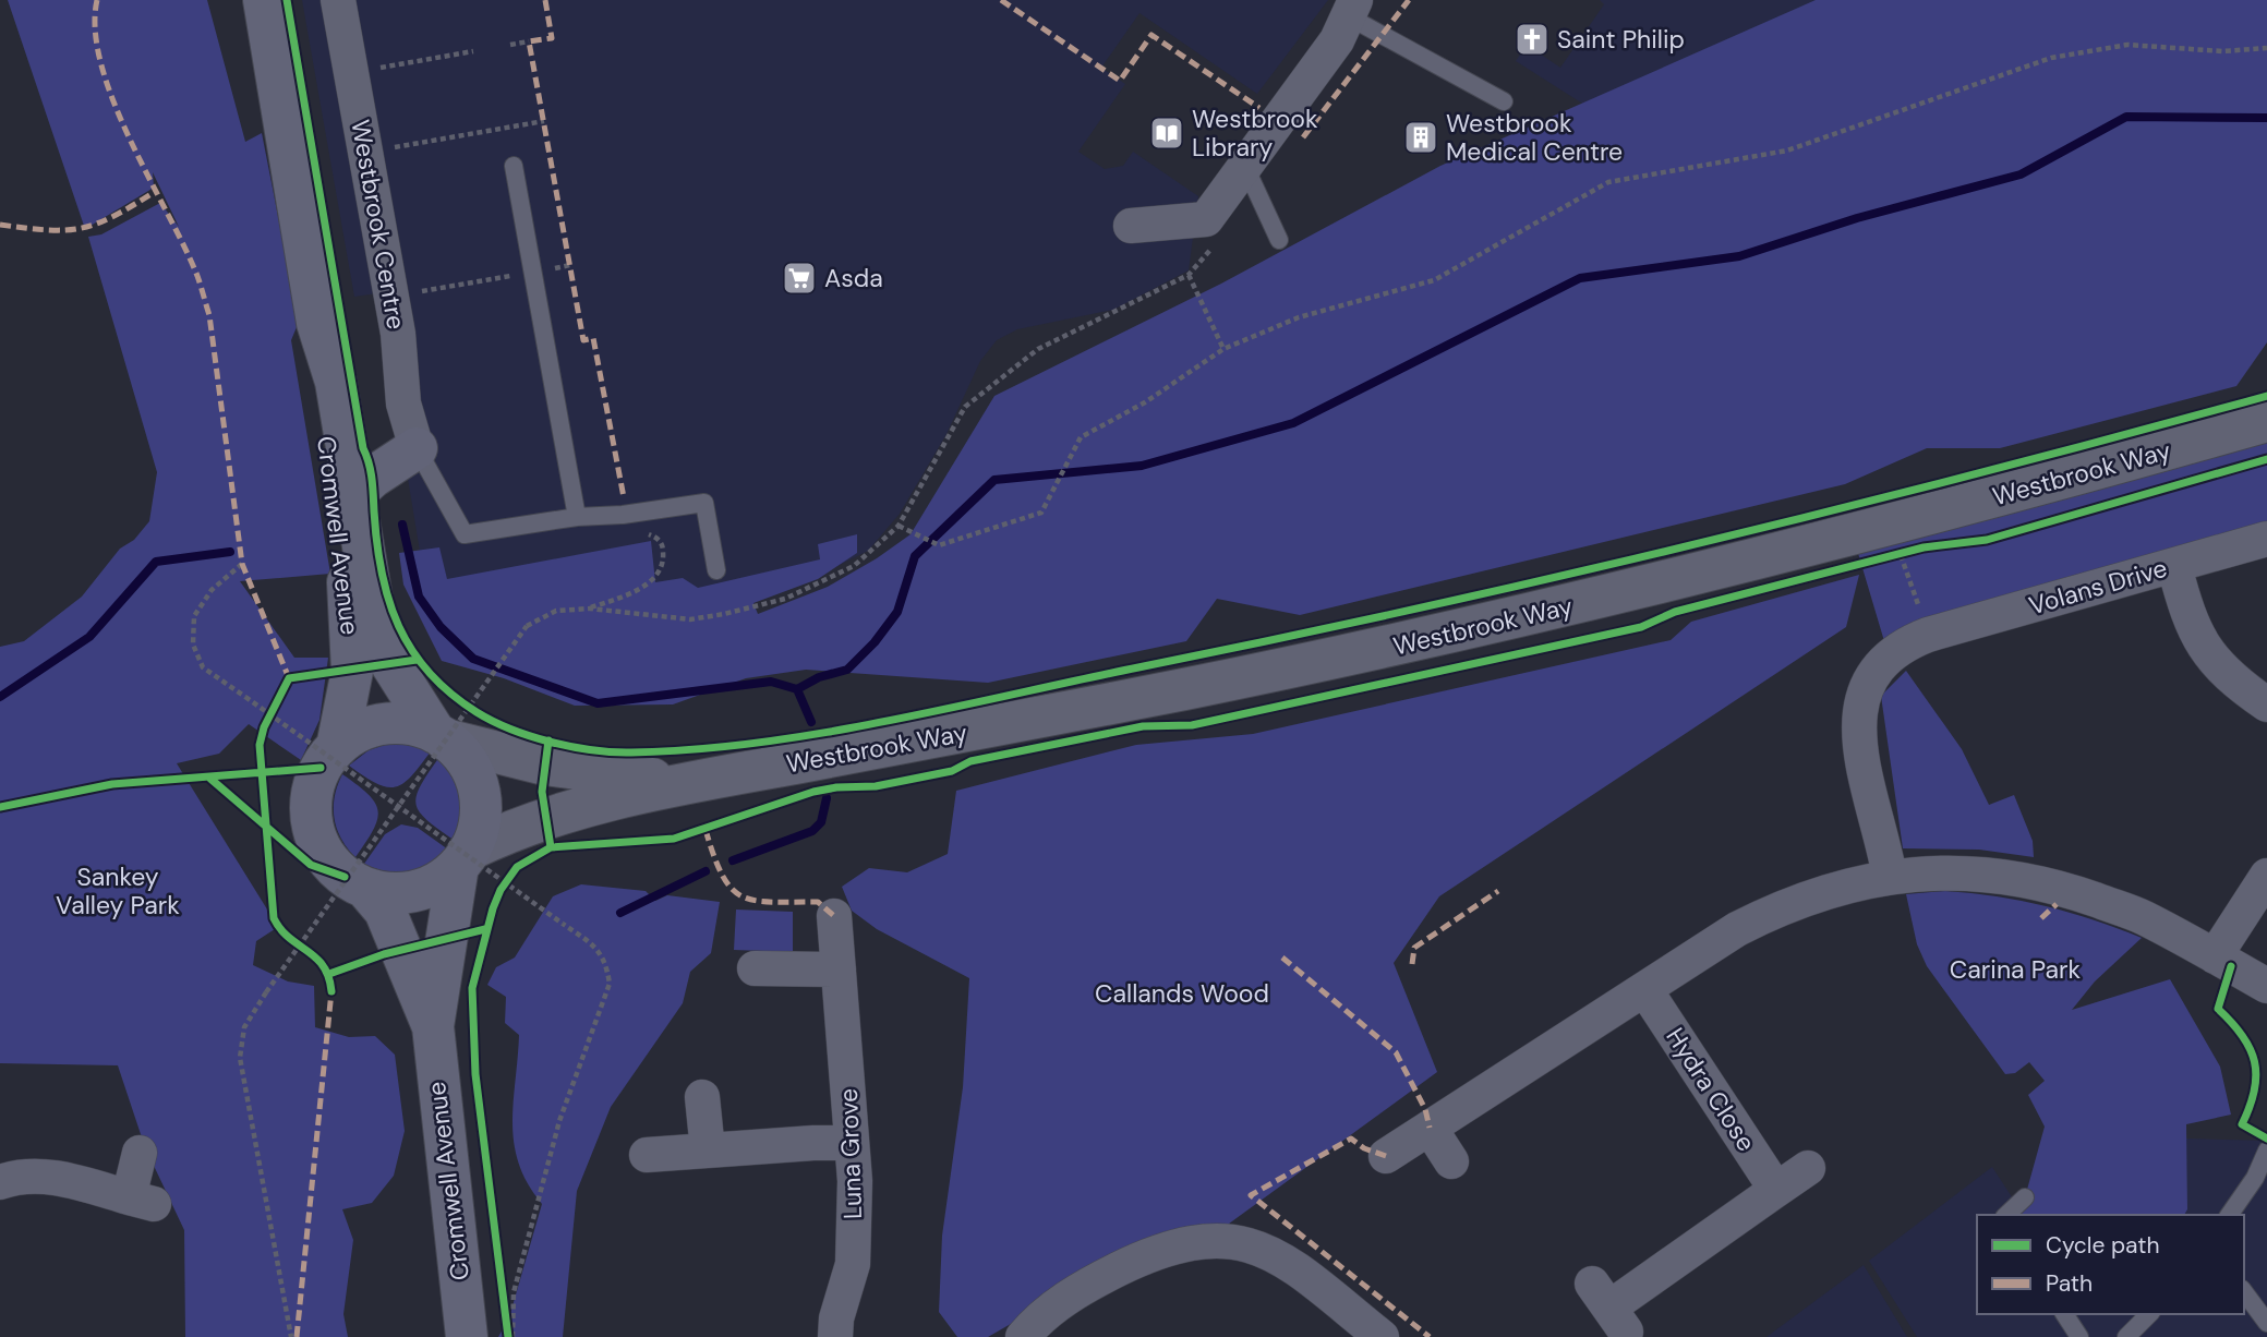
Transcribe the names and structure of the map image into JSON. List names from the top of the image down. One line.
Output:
{"streets":{"main road":["Cromwell Avenue"],"street":["Westbrook Centre","Westbrook Way","Volans Drive","Hydra Close","Luna Grove"]},"crossings":[["Westbrook Way","Cromwell Avenue"]],"parks":["Sankey Valley Park","Carina Park","Callands Wood"],"places":{"church":["Saint Philip"],"library":["Westbrook Library"],"building":["Westbrook Medical Centre"],"supermarket":["Asda"]},"legend":["Cycle path","Path"]}
